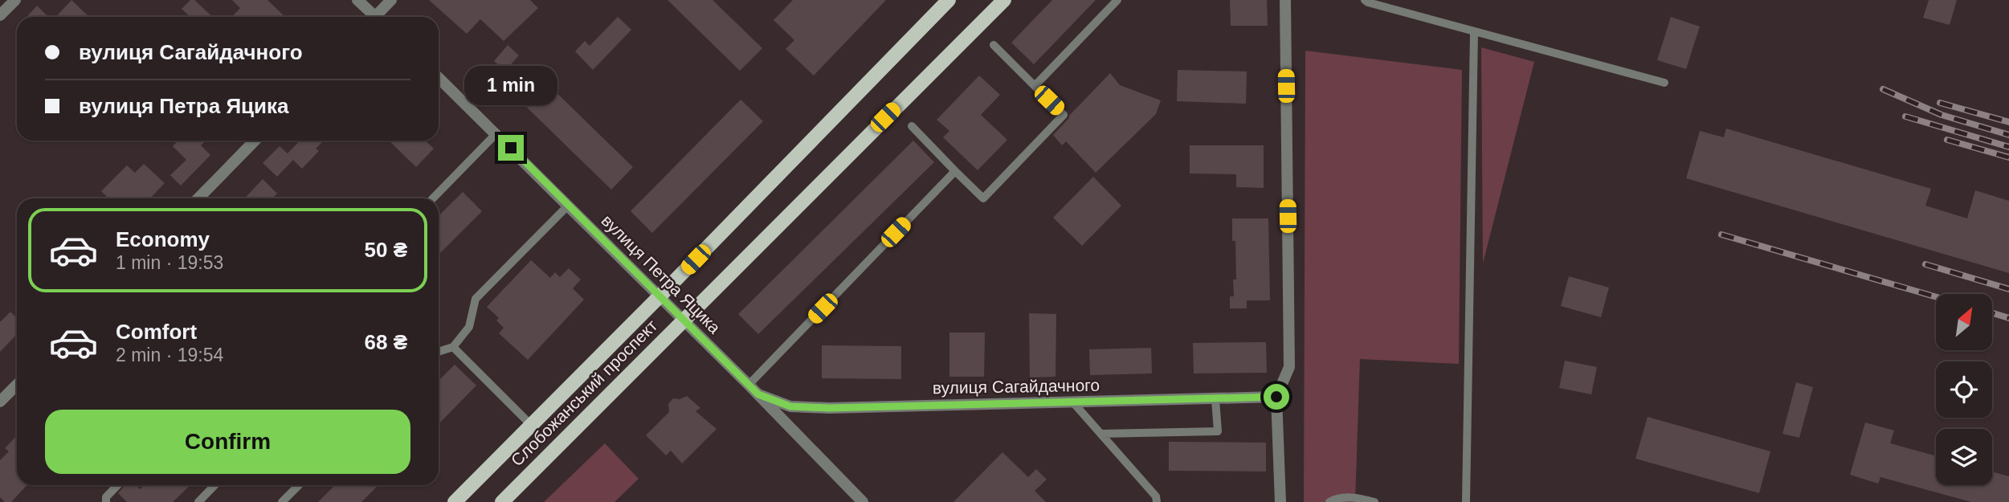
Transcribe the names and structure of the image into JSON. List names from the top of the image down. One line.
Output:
{"streets":{"main road":["Слобожанський проспект"],"street":["вулиця Петра Яцика","вулиця Сагайдачного"]},"crossings":[["вулиця Петра Яцика","вулиця Сагайдачного"],["вулиця Петра Яцика","Слобожанський проспект"]],"north":"top right","page":{"banner":["вулиця Сагайдачного","вулиця Петра Яцика"],"bubble":"1 min","list":[{"name":"Economy","note":"1 min · 19:53","value":"50 ₴"},{"name":"Comfort","note":"2 min · 19:54","value":"68 ₴"}],"buttons":"Confirm"}}
